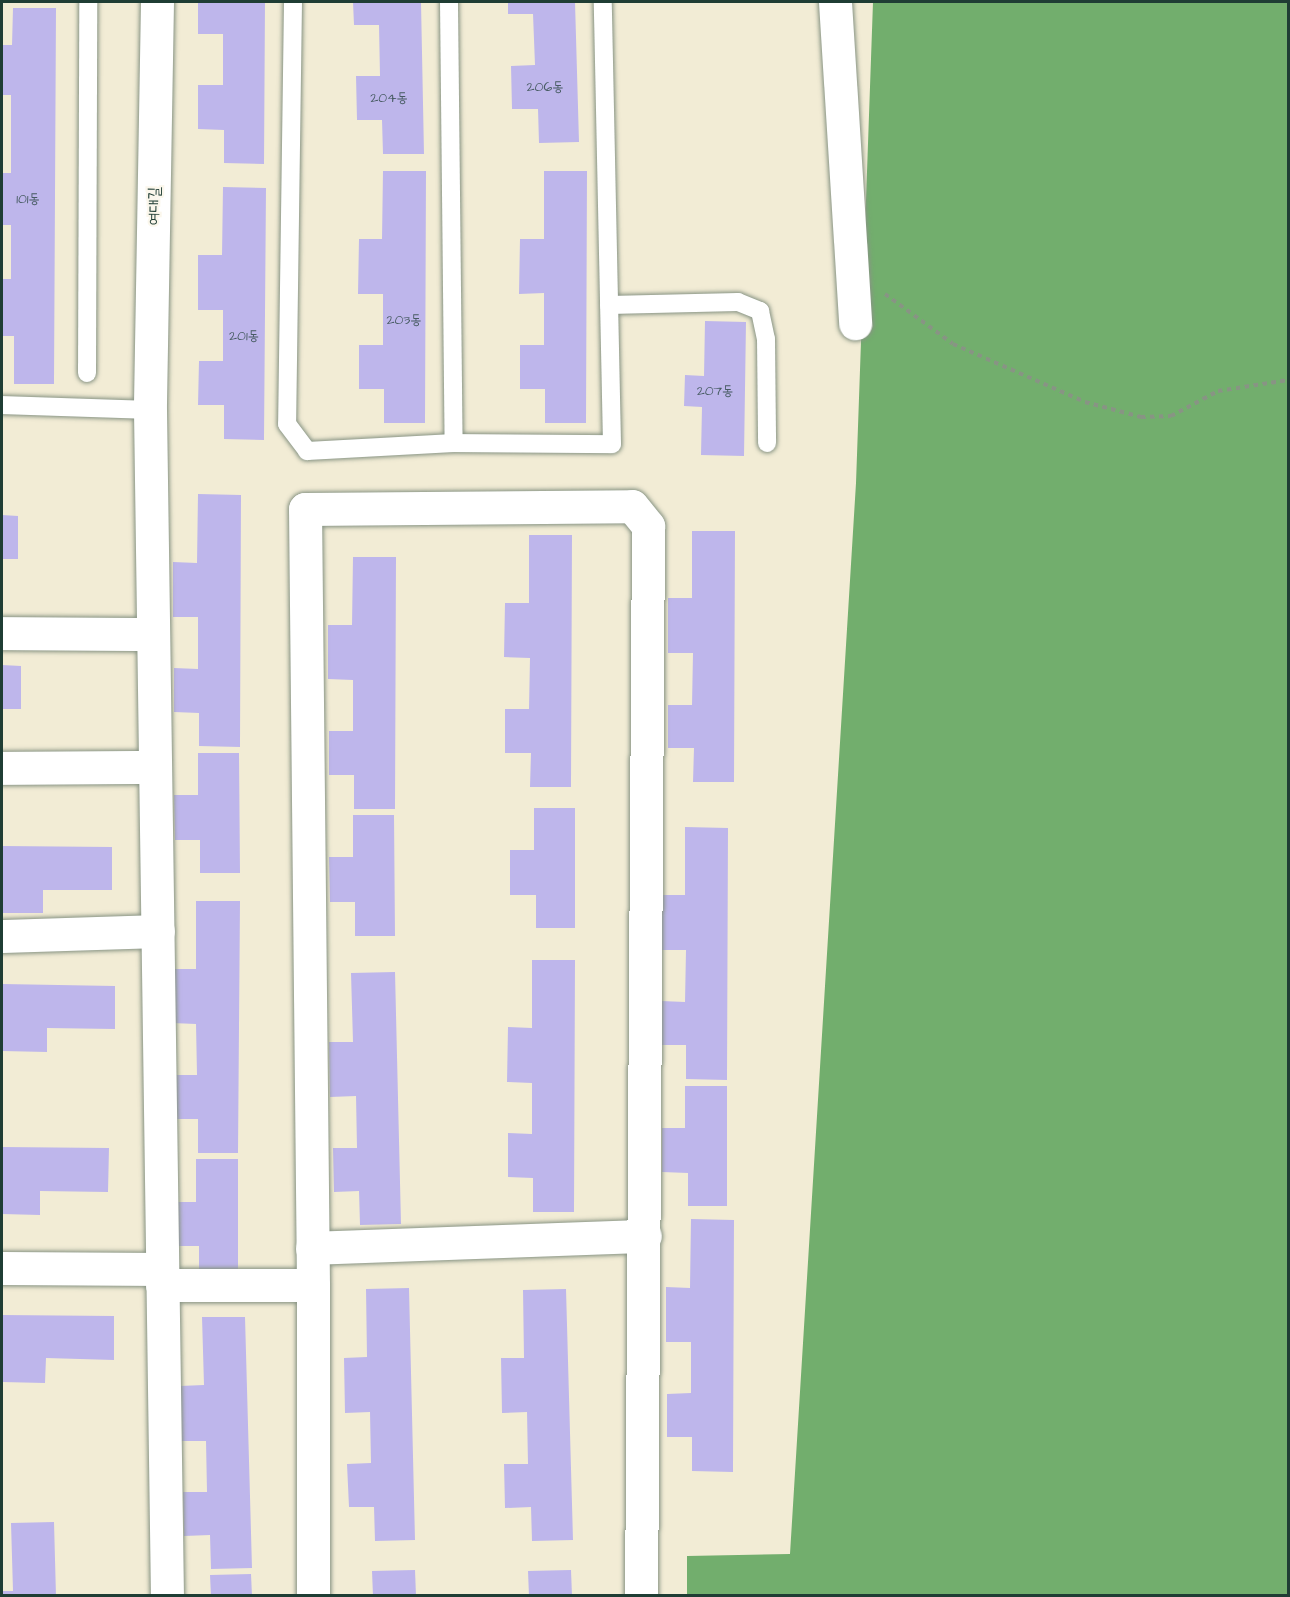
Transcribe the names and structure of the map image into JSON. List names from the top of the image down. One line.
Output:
{"streets":{"street":["여대길"]},"house_numbers":["206동","204동","101동","203동","201동","207동"]}
